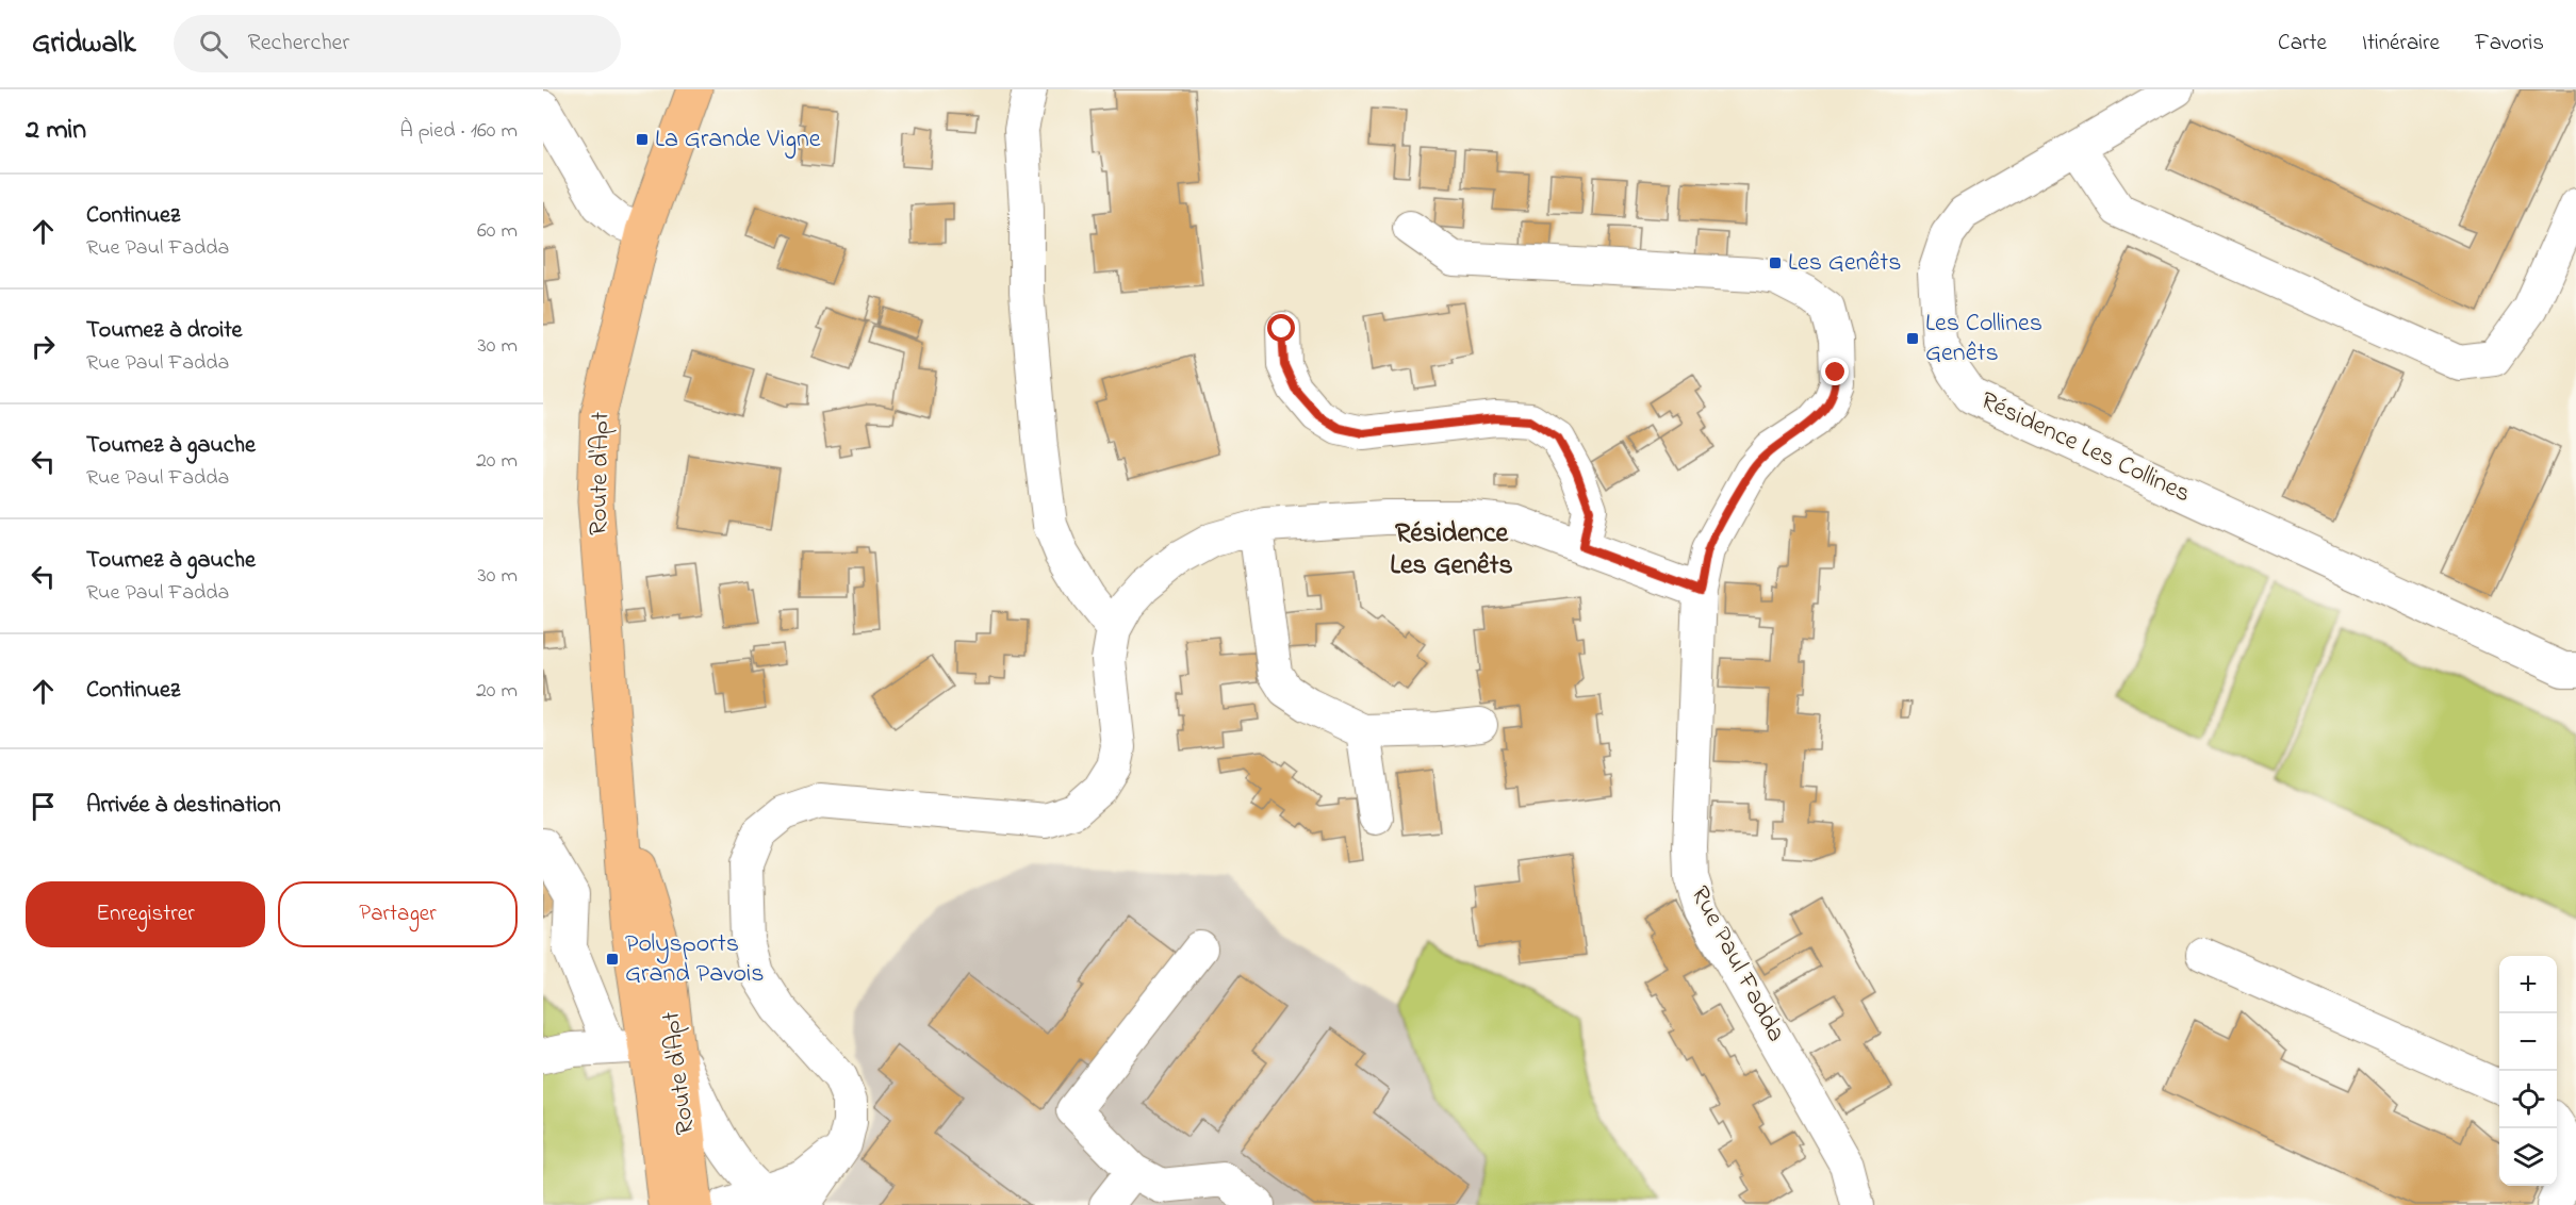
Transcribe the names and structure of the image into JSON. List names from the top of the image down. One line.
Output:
{"streets":{"main road":["Route d'Apt"],"street":["Résidence Les Collines","Rue Paul Fadda"]},"districts":["Résidence Les Genêts"],"places":{"transit":["La Grande Vigne","Les Genêts","Les Collines Genêts","Polysports Grand Pavois"]},"page":{"header":"Gridwalk","search":"Rechercher","nav":["Carte","Itinéraire","Favoris"],"heading":["2 min","À pied · 160 m"],"list":[["Continuez","Rue Paul Fadda","60 m"],["Tournez à droite","Rue Paul Fadda","30 m"],["Tournez à gauche","Rue Paul Fadda","20 m"],["Tournez à gauche","Rue Paul Fadda","30 m"],["Continuez","20 m"],"Arrivée à destination"],"buttons":["Enregistrer","Partager"],"map_buttons":["+","−"]}}
